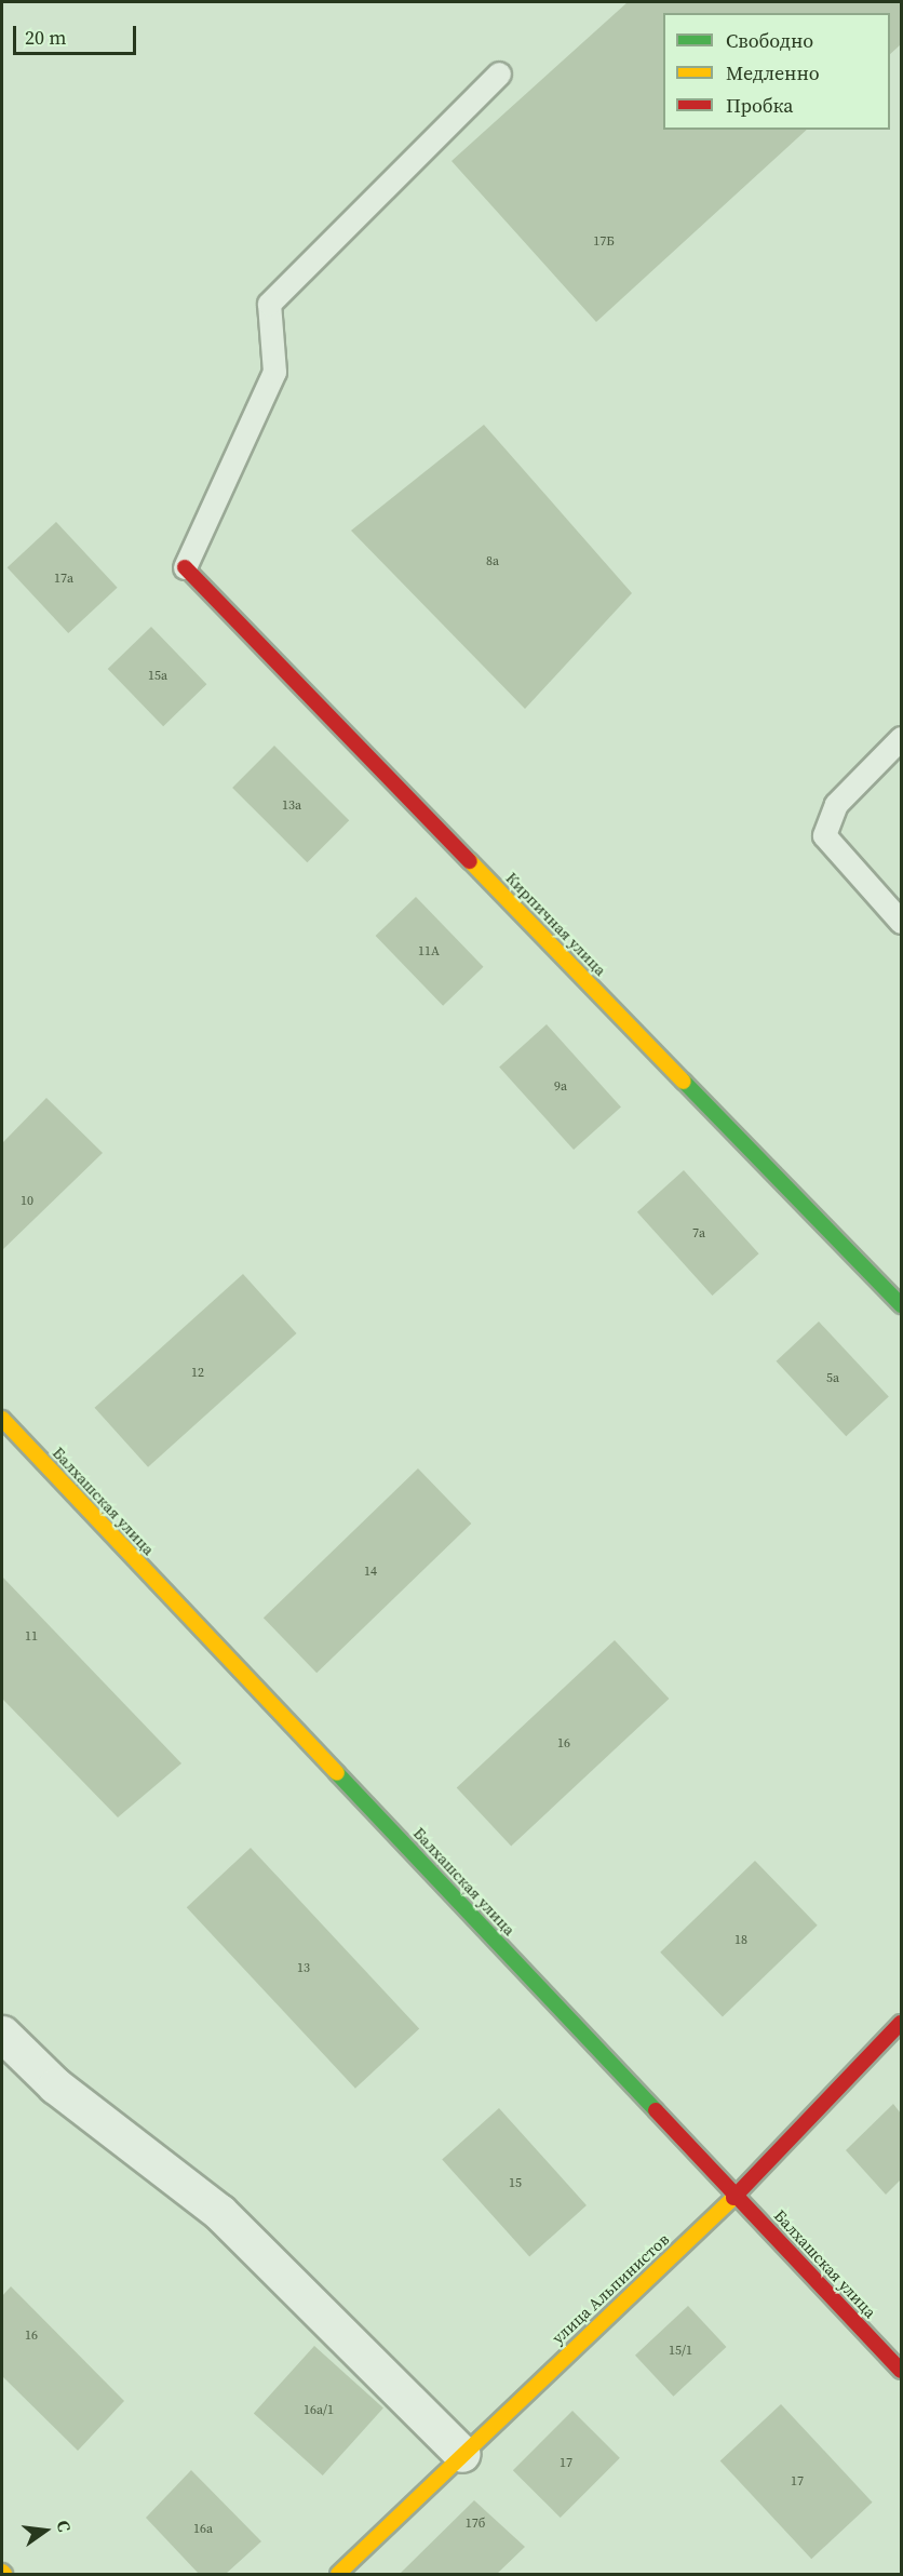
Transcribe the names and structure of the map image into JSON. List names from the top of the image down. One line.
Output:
{"streets":{"street":["Кирпичная улица","Балхашская улица","улица Альпинистов"]},"crossings":[["Балхашская улица","улица Альпинистов"]],"house_numbers":["17Б","8а","17а","15а","13а","11А","9а","10","7а","12","5а","14","11","16","18","13","15","16","15/1","16а/1","17","17","17б","16а"],"legend":["Свободно","Медленно","Пробка"],"scale_bar":"20 m","north":"right"}
